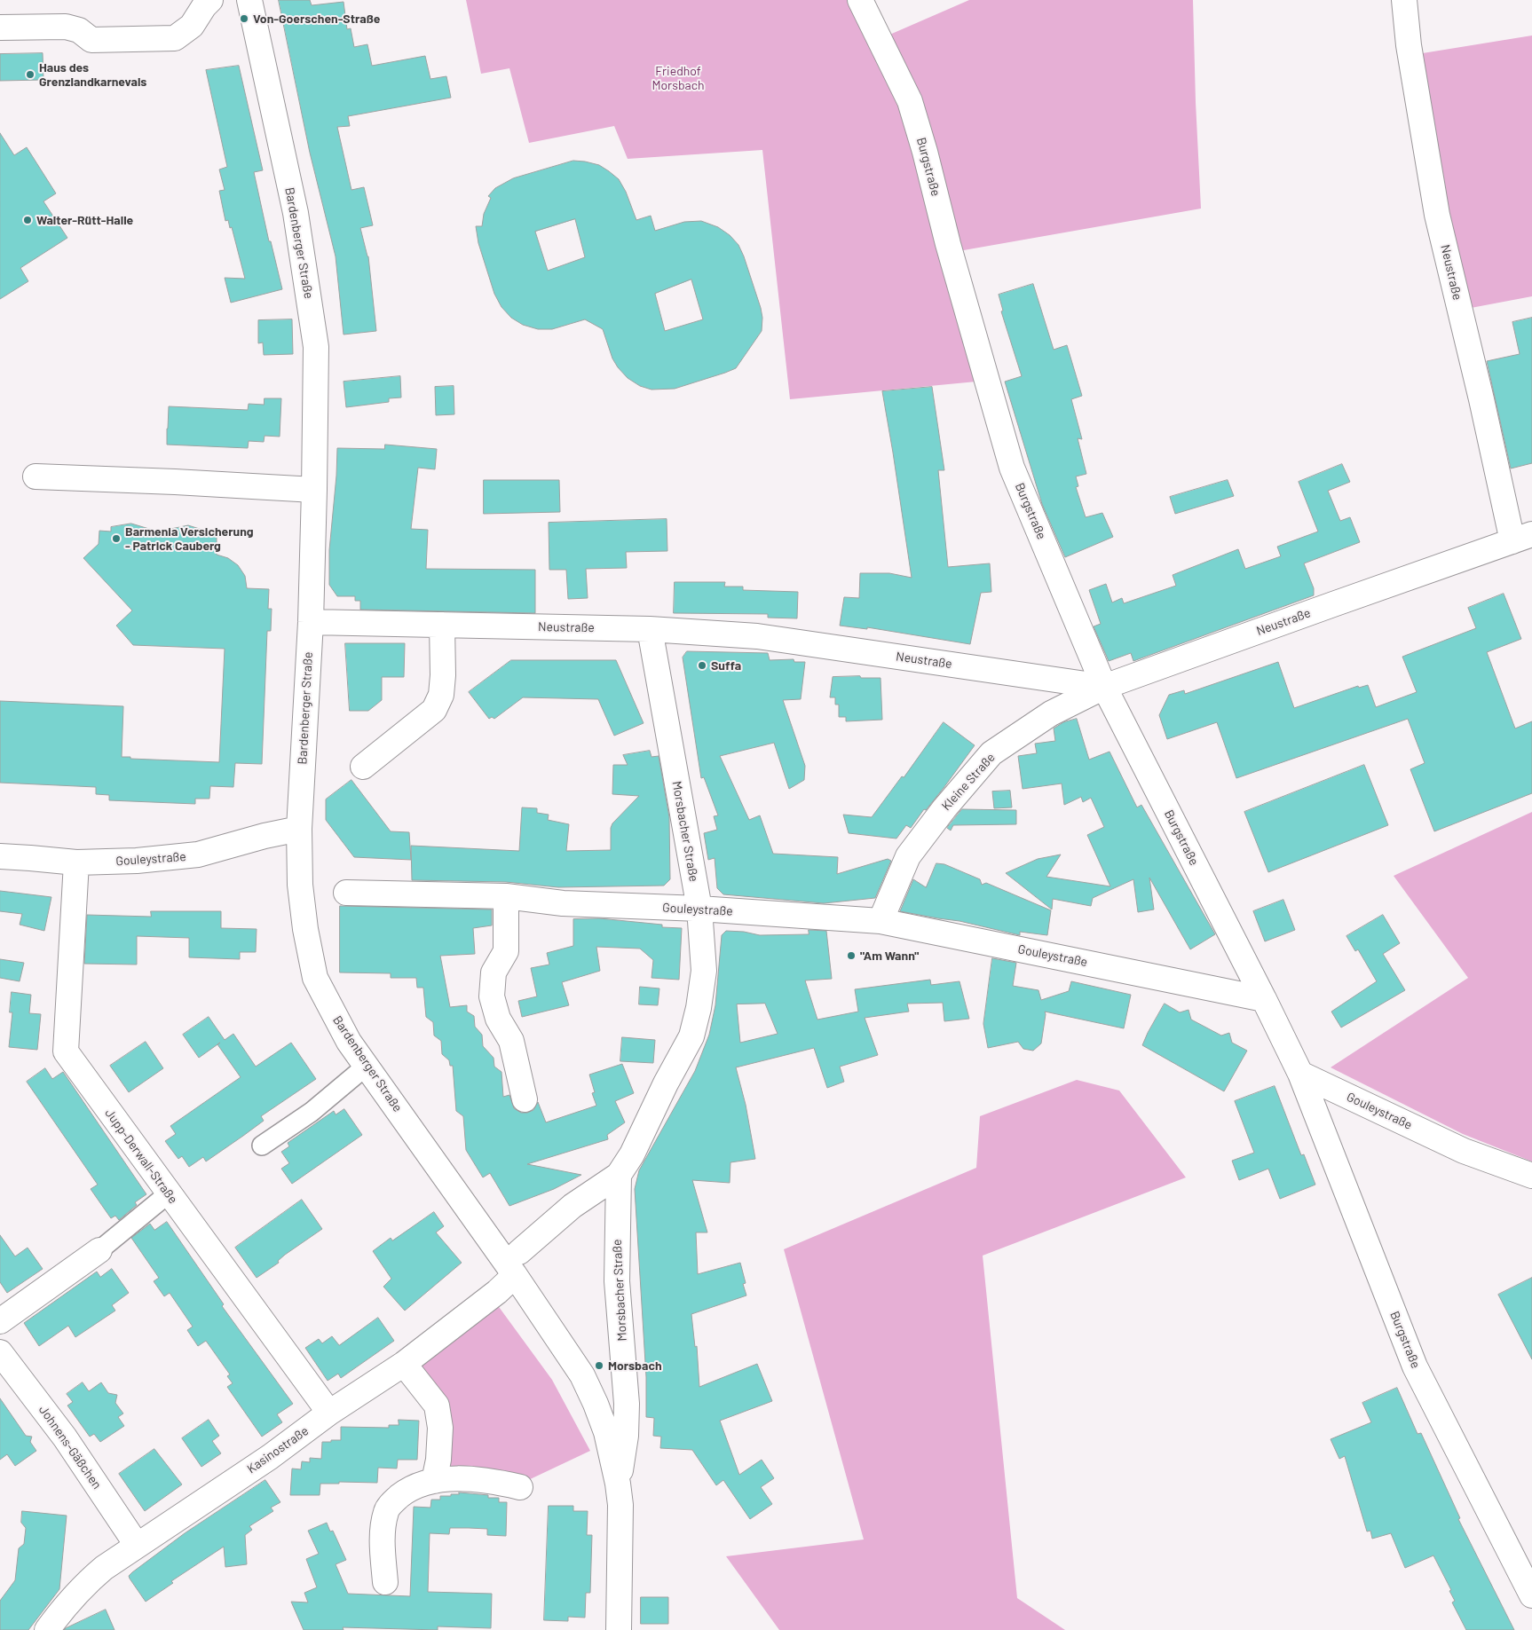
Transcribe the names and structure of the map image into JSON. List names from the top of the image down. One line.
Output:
{"streets":{"street":["Burgstraße","Bardenberger Straße","Neustraße","Kleine Straße","Morsbacher Straße","Gouleystraße","Jupp-Derwall-Straße","Johnens-Gäßchen","Kasinostraße"]},"crossings":[["Burgstraße","Neustraße"],["Burgstraße","Kleine Straße"],["Burgstraße","Gouleystraße"],["Bardenberger Straße","Neustraße"],["Bardenberger Straße","Morsbacher Straße"],["Bardenberger Straße","Gouleystraße"],["Bardenberger Straße","Kasinostraße"],["Neustraße","Kleine Straße"],["Neustraße","Morsbacher Straße"],["Kleine Straße","Gouleystraße"],["Morsbacher Straße","Gouleystraße"],["Morsbacher Straße","Kasinostraße"],["Gouleystraße","Jupp-Derwall-Straße"],["Jupp-Derwall-Straße","Kasinostraße"],["Johnens-Gäßchen","Kasinostraße"]],"parks":["Friedhof Morsbach"],"places":["Von-Goerschen-Straße","Haus des Grenzlandkarnevals","Walter-Rütt-Halle","Barmenia Versicherung - Patrick Cauberg","Suffa","\"Am Wann\"","Morsbach"]}
